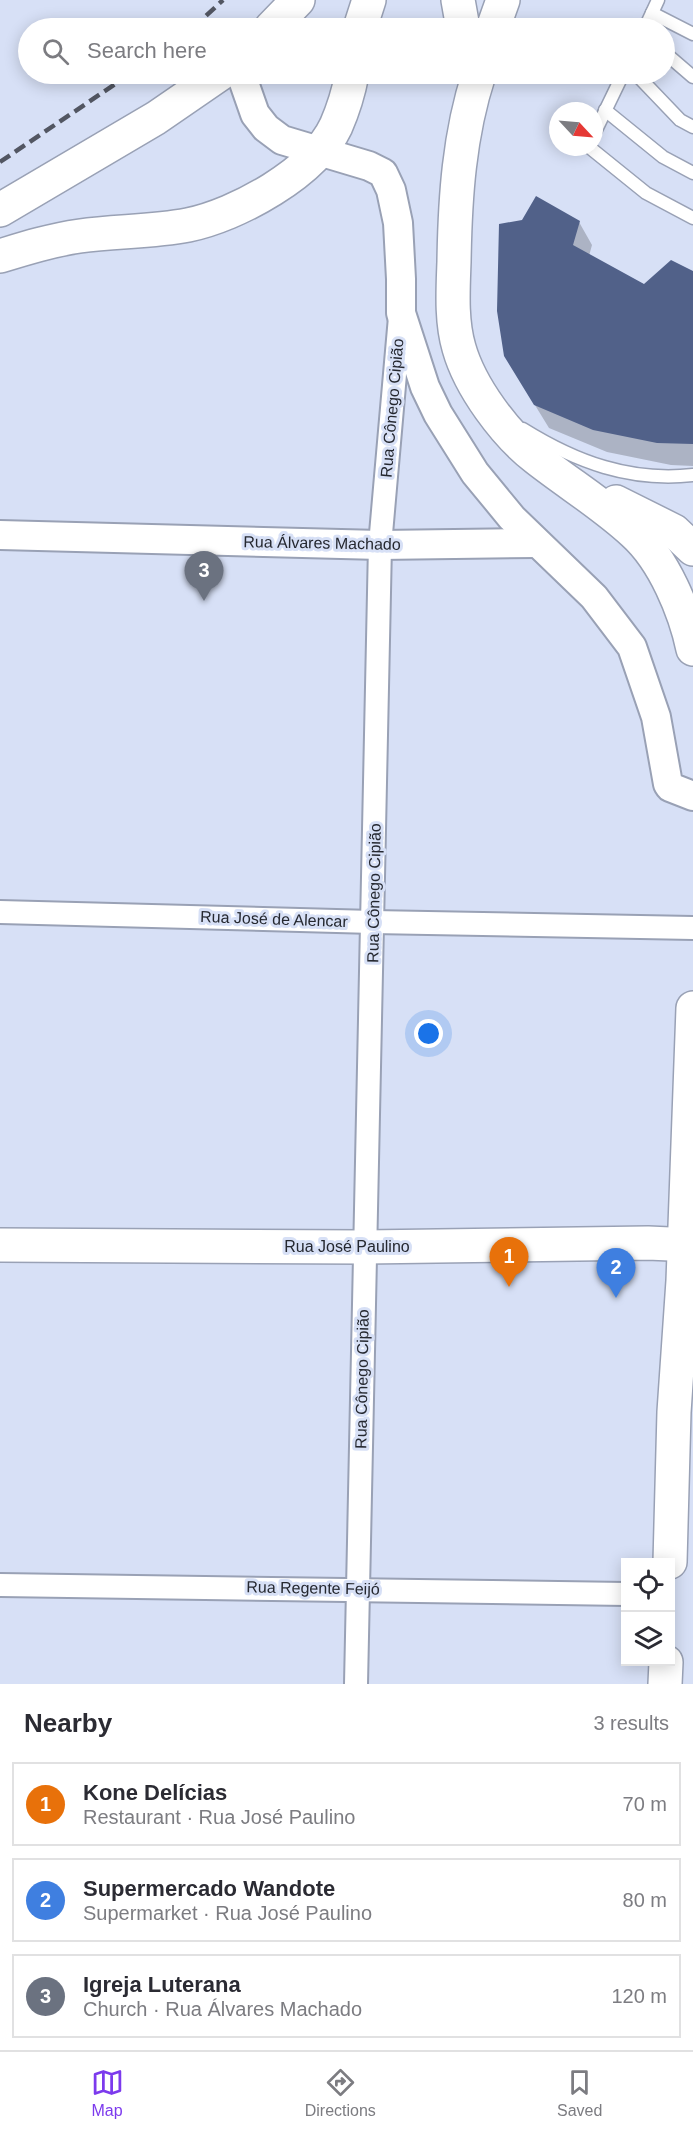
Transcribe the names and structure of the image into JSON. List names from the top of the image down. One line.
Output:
{"streets":{"main road":["Rua José Paulino"],"street":["Rua Cônego Cipião","Rua Álvares Machado","Rua José de Alencar","Rua Regente Feijó"]},"crossings":[["Rua Cônego Cipião","Rua Álvares Machado"],["Rua Cônego Cipião","Rua José de Alencar"],["Rua Cônego Cipião","Rua José Paulino"],["Rua Cônego Cipião","Rua Regente Feijó"]],"north":"bottom right","page":{"search":"Search here","pins":["3","1","2"],"heading":["Nearby","3 results"],"list":[{"mark":"1","name":"Kone Delícias","note":"Restaurant · Rua José Paulino","value":"70 m"},{"mark":"2","name":"Supermercado Wandote","note":"Supermarket · Rua José Paulino","value":"80 m"},{"mark":"3","name":"Igreja Luterana","note":"Church · Rua Álvares Machado","value":"120 m"}],"nav":["Map","Directions","Saved"]}}
